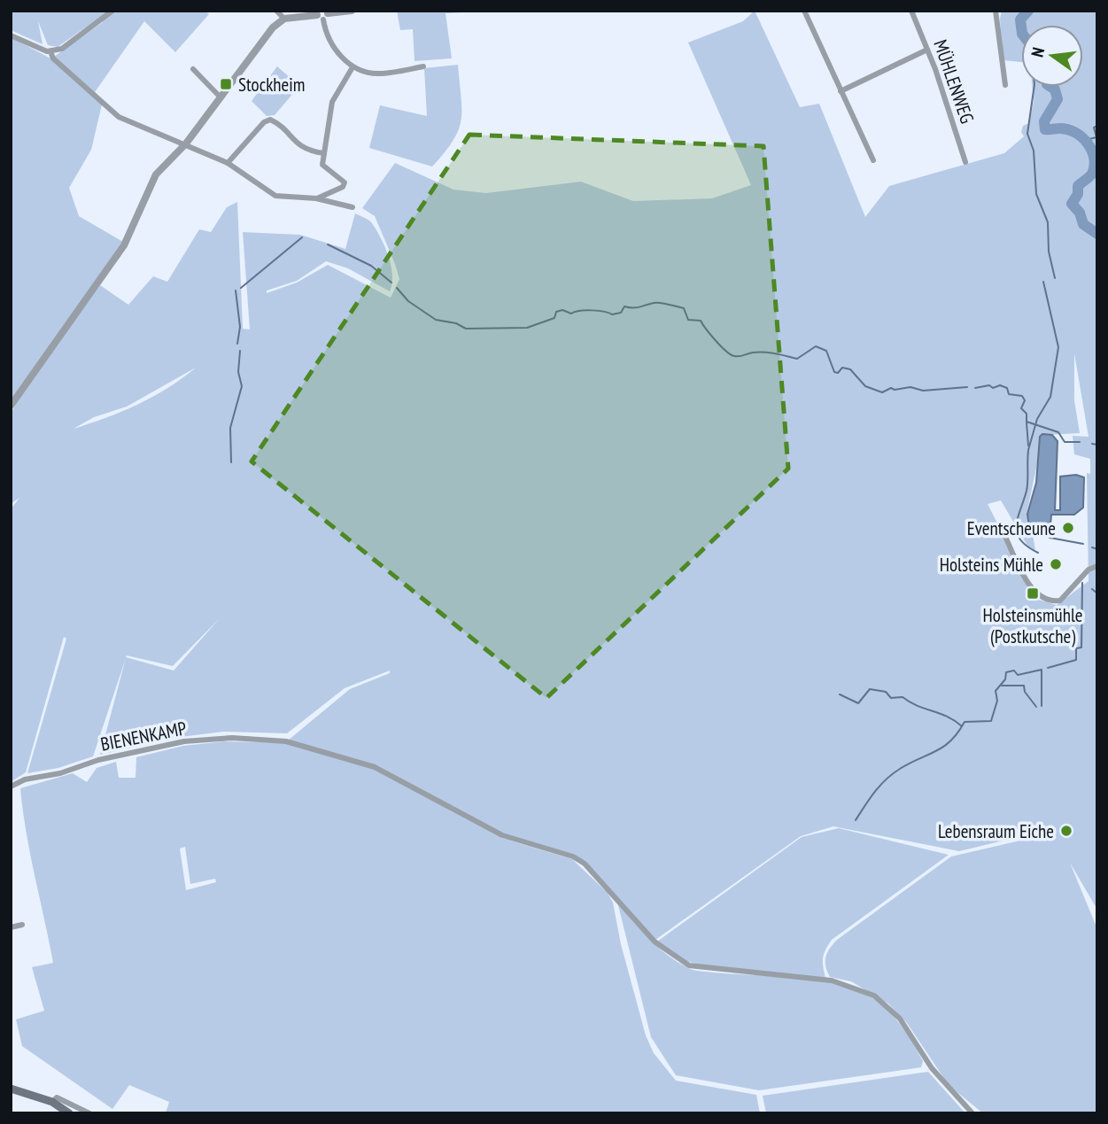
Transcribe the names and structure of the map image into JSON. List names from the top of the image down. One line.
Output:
{"streets":{"street":["MÜHLENWEG","BIENENKAMP"]},"places":{"transit":["Stockheim","Holsteinsmühle (Postkutsche)"],"other":["Eventscheune","Holsteins Mühle","Lebensraum Eiche"]},"north":"left"}
